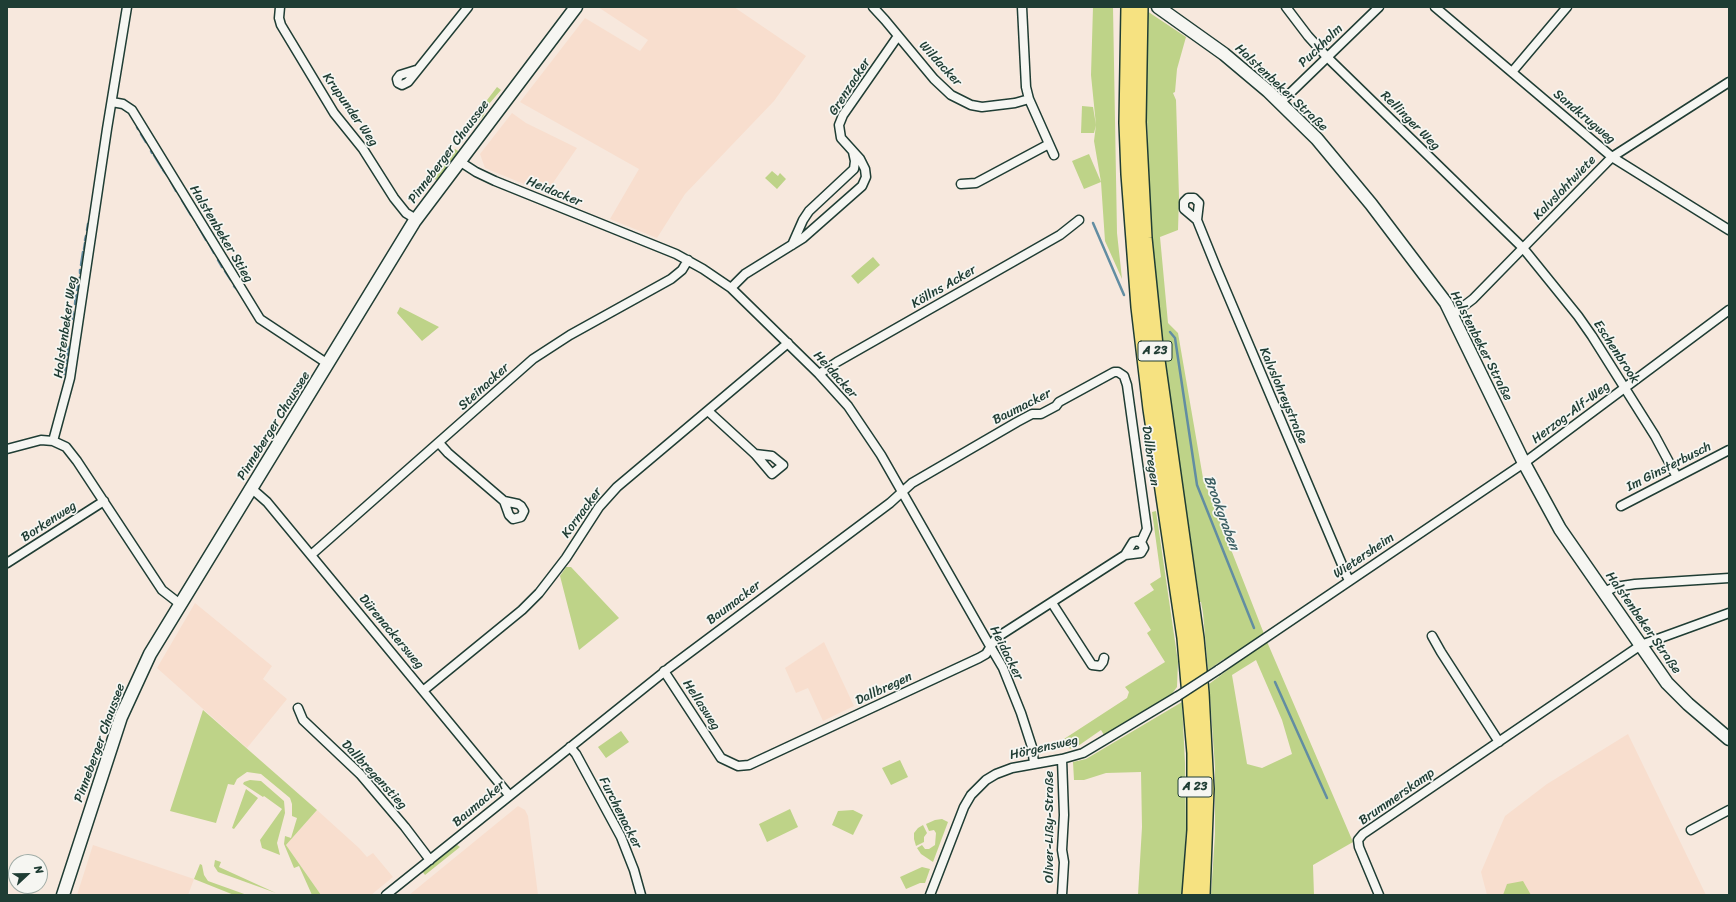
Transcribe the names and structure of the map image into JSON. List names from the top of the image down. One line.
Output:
{"streets":{"highway":["A 23"],"main road":["Halstenbeker Straße","Pinneberger Chaussee"],"street":["Puckholm","Wildacker","Grenzacker","Krupunder Weg","Sandkrugweg","Rellinger Weg","Kalvslohtwiete","Heidacker","Halstenbeker Stieg","Köllns Acker","Halstenbeker Weg","Eschenbrook","Steinacker","Kalvslohreystraße","Baumacker","Herzog-Alf-Weg","Dallbregen","Im Ginsterbusch","Kornacker","Borkenweg","Wietersheim","Dürenackersweg","Hellasweg","Hörgensweg","Dallbregenstieg","Brummerskamp","Furchenacker","Oliver-Lißy-Straße"]},"crossings":[["Puckholm","Halstenbeker Straße"],["Puckholm","Rellinger Weg"],["Wildacker","Grenzacker"],["Grenzacker","Heidacker"],["Halstenbeker Straße","Kalvslohtwiete"],["Halstenbeker Straße","Herzog-Alf-Weg"],["Halstenbeker Straße","Wietersheim"],["Halstenbeker Straße","Brummerskamp"],["Krupunder Weg","Pinneberger Chaussee"],["Sandkrugweg","Kalvslohtwiete"],["Rellinger Weg","Kalvslohtwiete"],["Rellinger Weg","Eschenbrook"],["Pinneberger Chaussee","Heidacker"],["Pinneberger Chaussee","Halstenbeker Stieg"],["Pinneberger Chaussee","Dürenackersweg"],["Kalvslohtwiete","Eschenbrook"],["Heidacker","Köllns Acker"],["Heidacker","Steinacker"],["Heidacker","Baumacker"],["Heidacker","Dallbregen"],["Heidacker","Kornacker"],["Heidacker","Hörgensweg"],["Halstenbeker Stieg","Halstenbeker Weg"],["Eschenbrook","Herzog-Alf-Weg"],["Eschenbrook","Im Ginsterbusch"],["Steinacker","Dürenackersweg"],["Kalvslohreystraße","Wietersheim"],["Baumacker","Dallbregen"],["Baumacker","Dürenackersweg"],["Baumacker","Hellasweg"],["Baumacker","Dallbregenstieg"],["Baumacker","Furchenacker"],["Herzog-Alf-Weg","Wietersheim"],["Dallbregen","Hellasweg"],["Kornacker","Dürenackersweg"],["Wietersheim","Hörgensweg"],["Hörgensweg","Oliver-Lißy-Straße"]],"water":["Brookgraben"],"north":"right"}
